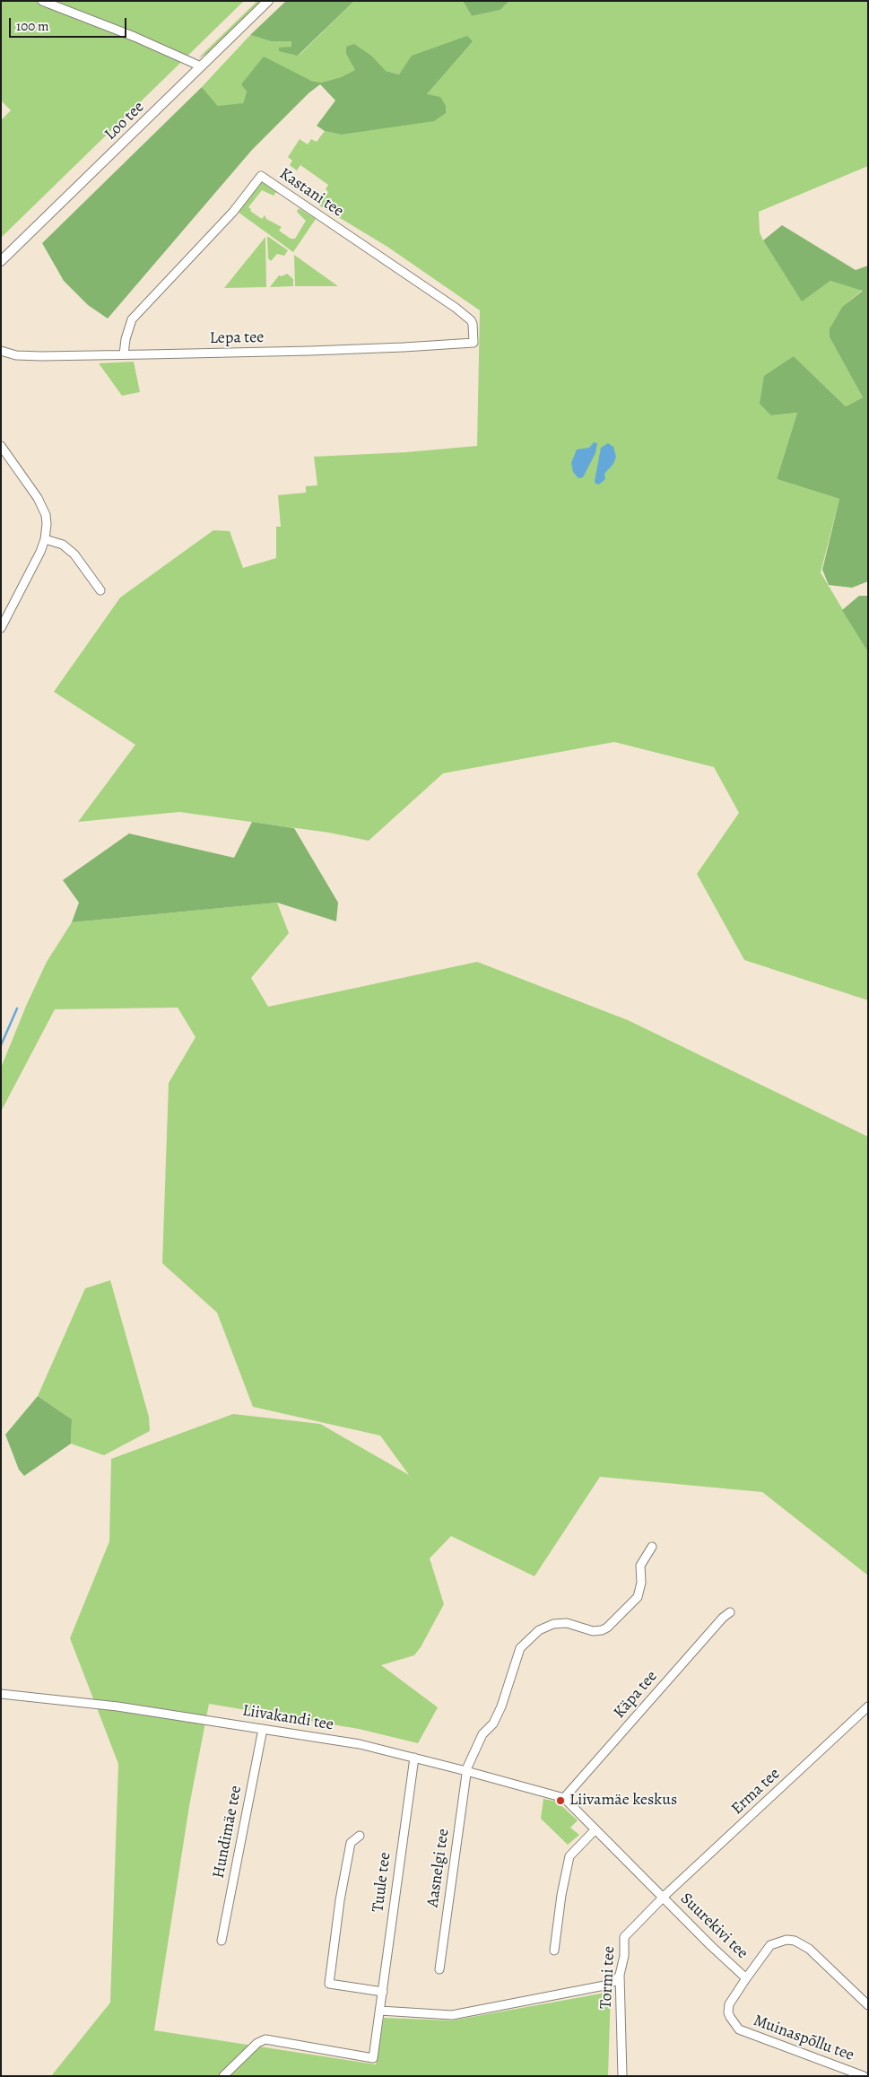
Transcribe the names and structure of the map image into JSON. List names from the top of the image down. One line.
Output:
{"streets":{"street":["Loo tee","Kastani tee","Lepa tee","Käpa tee","Liivakandi tee","Erma tee","Hundimäe tee","Aasnelgi tee","Tuule tee","Suurekivi tee","Tormi tee","Muinaspõllu tee"]},"crossings":[["Kastani tee","Lepa tee"],["Käpa tee","Liivakandi tee"],["Käpa tee","Suurekivi tee"],["Liivakandi tee","Hundimäe tee"],["Liivakandi tee","Aasnelgi tee"],["Liivakandi tee","Tuule tee"],["Liivakandi tee","Suurekivi tee"],["Erma tee","Suurekivi tee"],["Erma tee","Tormi tee"],["Suurekivi tee","Tormi tee"],["Suurekivi tee","Muinaspõllu tee"]],"places":["Liivamäe keskus"],"scale_bar":"100 m"}
